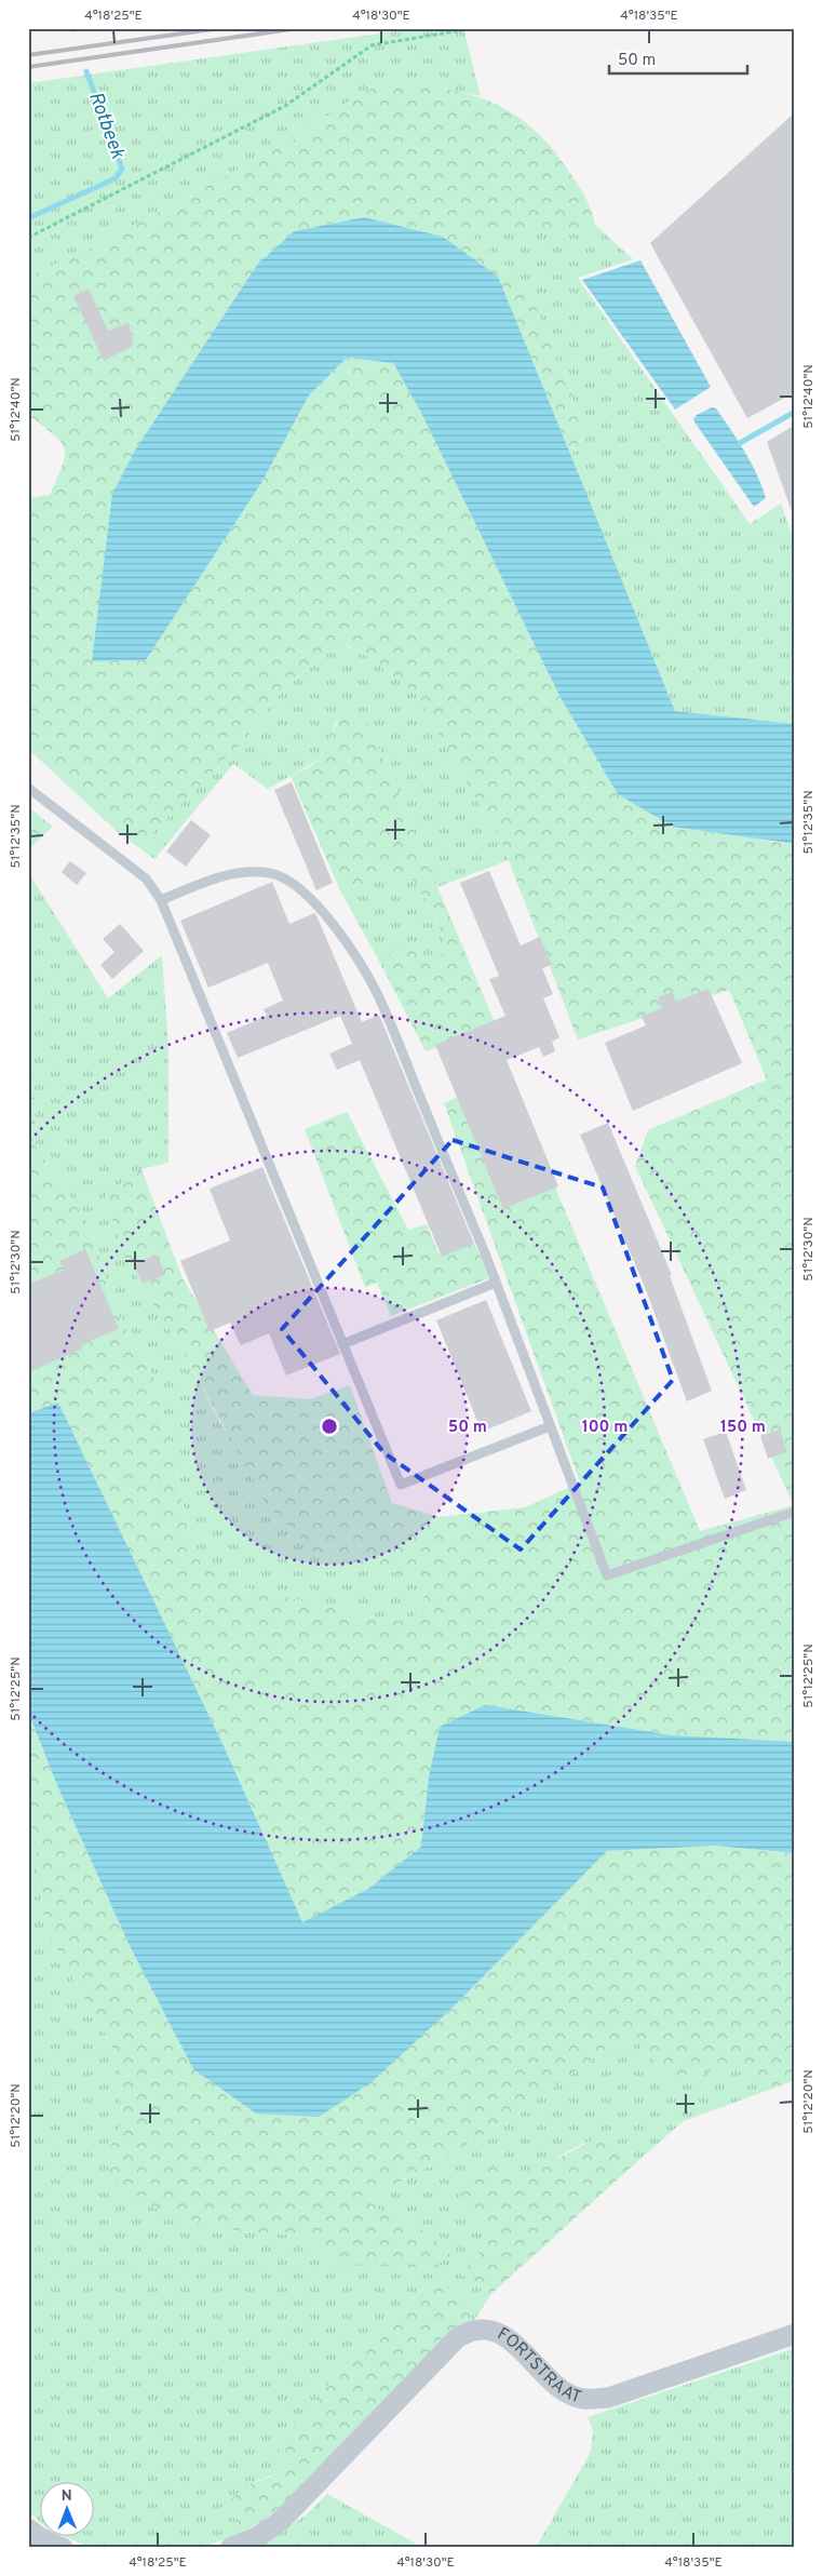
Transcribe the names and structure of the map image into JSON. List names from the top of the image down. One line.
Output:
{"streets":{"street":["FORTSTRAAT"]},"water":["Rotbeek"],"scale_bar":"50 m","north":"top","coordinates":["4°18'25\"E","4°18'30\"E","4°18'35\"E","51°12'40\"N","51°12'35\"N","51°12'30\"N","51°12'25\"N","51°12'20\"N"],"rings":["50 m","100 m","150 m"]}
